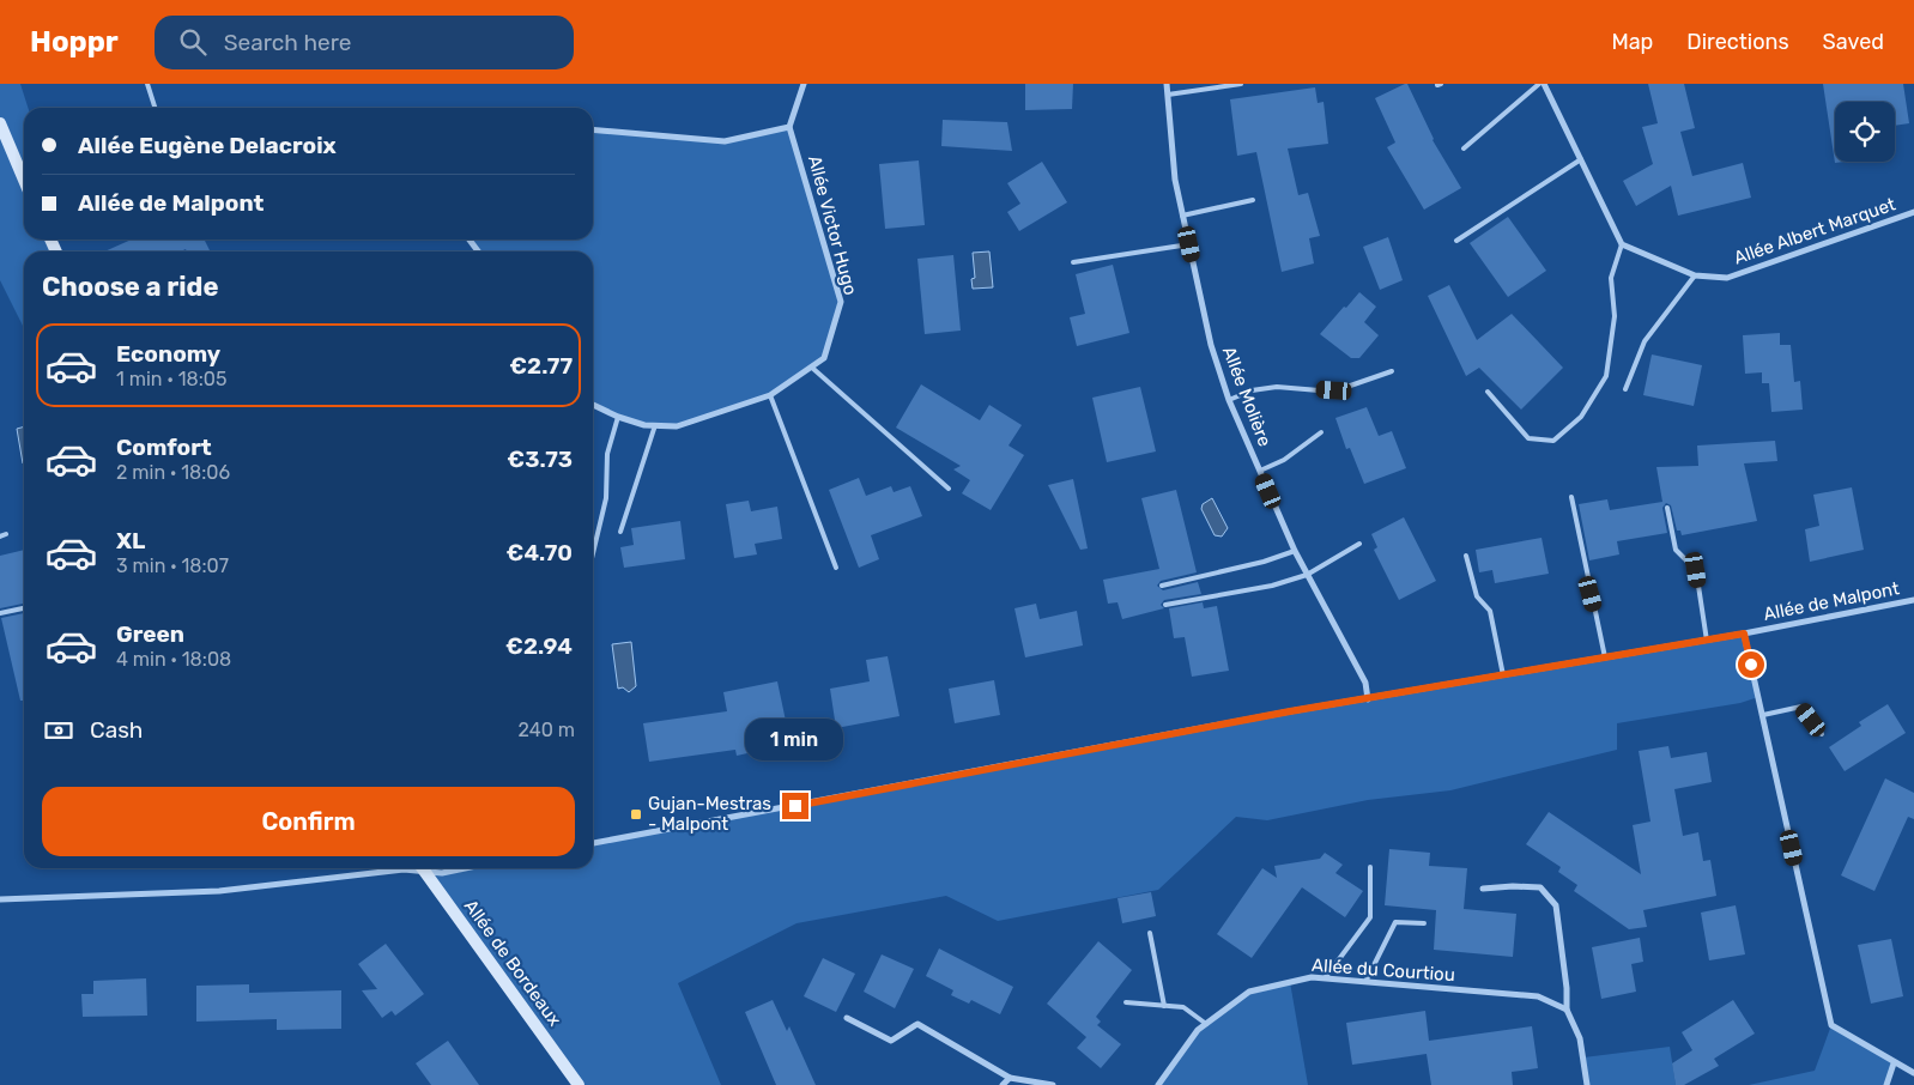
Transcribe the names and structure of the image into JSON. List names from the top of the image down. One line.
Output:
{"streets":{"main road":["Allée de Bordeaux"],"street":["Allée Victor Hugo","Allée Albert Marquet","Allée Molière","Allée de Malpont","Allée du Courtiou"]},"crossings":[["Allée Molière","Allée de Malpont"]],"places":{"transit":["Gujan-Mestras - Malpont"]},"page":{"header":"Hoppr","search":"Search here","nav":["Map","Directions","Saved"],"banner":["Allée Eugène Delacroix","Allée de Malpont"],"heading":"Choose a ride","list":[{"name":"Economy","note":"1 min · 18:05","value":"€2.77"},{"name":"Comfort","note":"2 min · 18:06","value":"€3.73"},{"name":"XL","note":"3 min · 18:07","value":"€4.70"},{"name":"Green","note":"4 min · 18:08","value":"€2.94"}],"pay":["Cash","240 m"],"bubble":"1 min","buttons":"Confirm"}}
